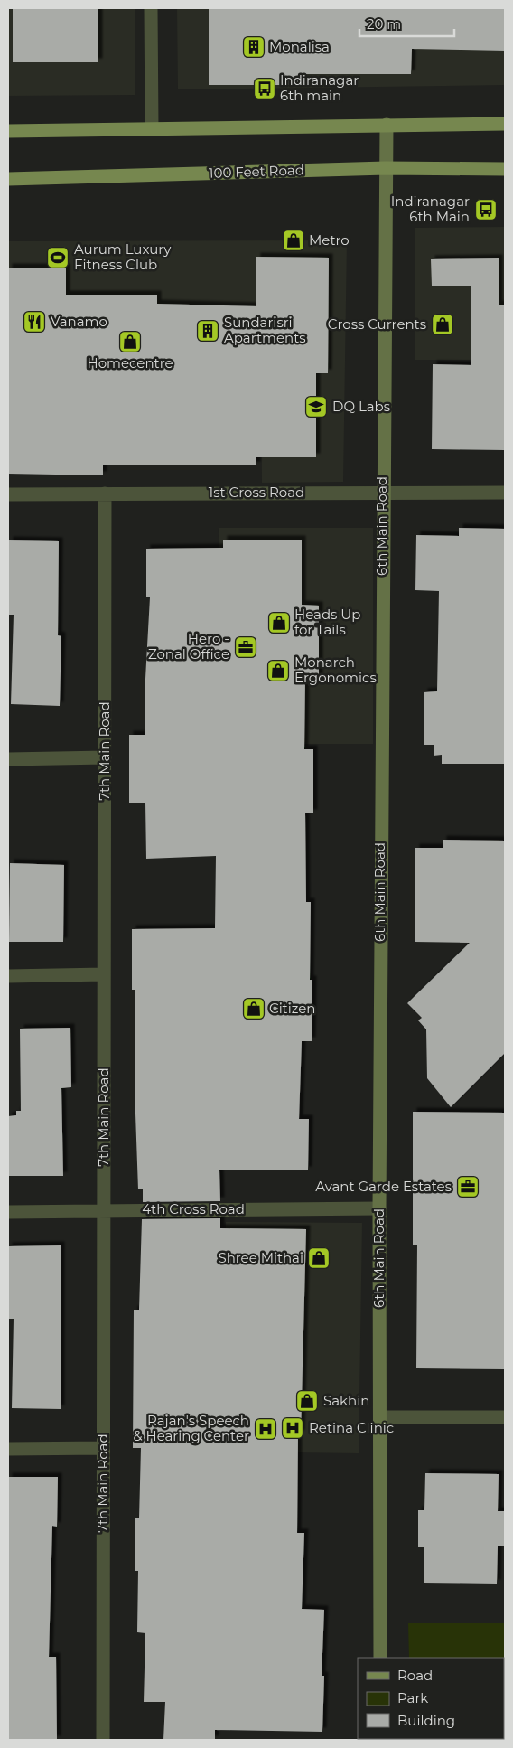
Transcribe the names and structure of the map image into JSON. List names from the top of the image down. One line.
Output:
{"streets":{"main road":["100 Feet Road"],"street":["1st Cross Road","6th Main Road","7th Main Road","4th Cross Road"]},"crossings":[["100 Feet Road","6th Main Road"],["1st Cross Road","6th Main Road"],["1st Cross Road","7th Main Road"],["6th Main Road","4th Cross Road"],["7th Main Road","4th Cross Road"]],"places":{"building":["Monalisa","Sundarisri Apartments"],"bus stop":["Indiranagar 6th main","Indiranagar 6th Main"],"shop":["Metro","Cross Currents","Homecentre","Heads Up for Tails","Monarch Ergonomics","Citizen","Shree Mithai","Sakhin"],"sports":["Aurum Luxury Fitness Club"],"restaurant":["Vanamo"],"school or university":["DQ Labs"],"office":["Hero - Zonal Office","Avant Garde Estates"],"hospital":["Retina Clinic","Rajan's Speech & Hearing Center"]},"legend":["Road","Park","Building"],"scale_bar":"20 m"}
